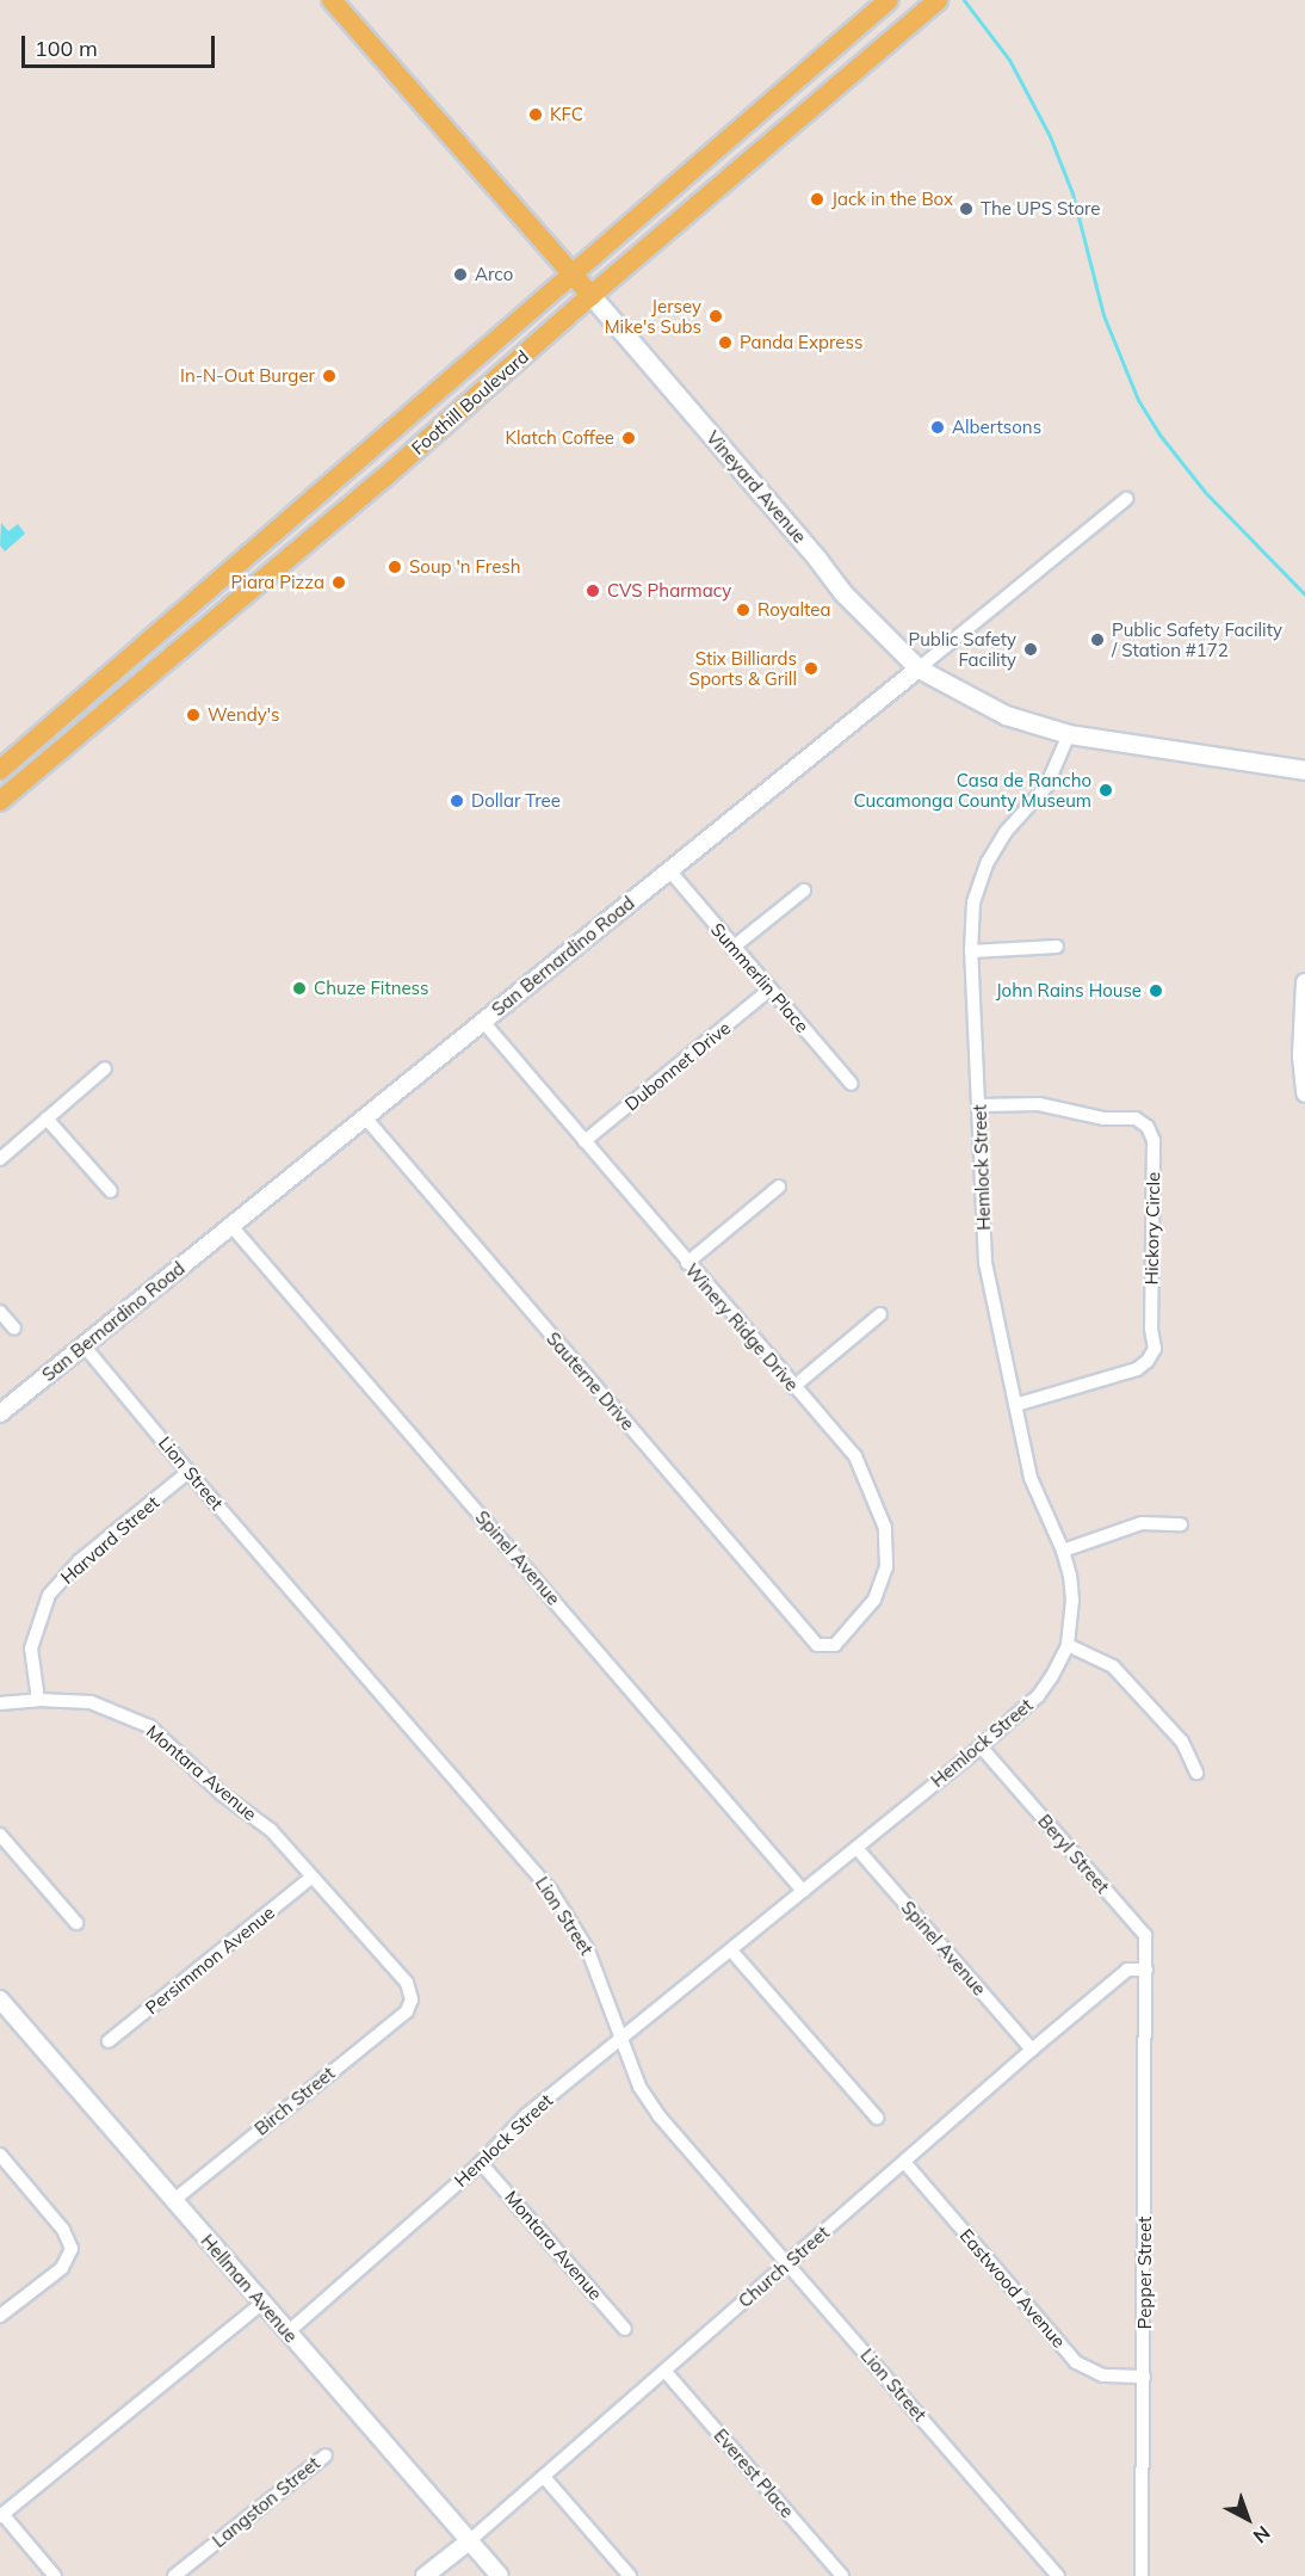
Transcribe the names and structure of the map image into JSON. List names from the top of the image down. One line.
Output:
{"streets":{"main road":["Foothill Boulevard","Vineyard Avenue"],"street":["San Bernardino Road","Summerlin Place","Dubonnet Drive","Hemlock Street","Hickory Circle","Winery Ridge Drive","Sauterne Drive","Lion Street","Harvard Street","Spinel Avenue","Montara Avenue","Beryl Street","Persimmon Avenue","Birch Street","Church Street","Pepper Street","Hellman Avenue","Eastwood Avenue","Everest Place","Langston Street"]},"crossings":[["Foothill Boulevard","Vineyard Avenue"],["Vineyard Avenue","San Bernardino Road"],["Vineyard Avenue","Hemlock Street"],["San Bernardino Road","Summerlin Place"],["San Bernardino Road","Winery Ridge Drive"],["San Bernardino Road","Sauterne Drive"],["San Bernardino Road","Lion Street"],["San Bernardino Road","Spinel Avenue"],["Summerlin Place","Dubonnet Drive"],["Dubonnet Drive","Winery Ridge Drive"],["Hemlock Street","Hickory Circle"],["Hemlock Street","Lion Street"],["Hemlock Street","Spinel Avenue"],["Hemlock Street","Montara Avenue"],["Hemlock Street","Beryl Street"],["Hemlock Street","Hellman Avenue"],["Winery Ridge Drive","Sauterne Drive"],["Lion Street","Harvard Street"],["Lion Street","Church Street"],["Harvard Street","Montara Avenue"],["Spinel Avenue","Church Street"],["Montara Avenue","Persimmon Avenue"],["Montara Avenue","Birch Street"],["Beryl Street","Church Street"],["Beryl Street","Pepper Street"],["Birch Street","Hellman Avenue"],["Church Street","Pepper Street"],["Church Street","Hellman Avenue"],["Church Street","Eastwood Avenue"],["Church Street","Everest Place"],["Pepper Street","Eastwood Avenue"]],"places":["KFC","Jack in the Box","The UPS Store","Arco","Jersey Mike's Subs","Panda Express","In-N-Out Burger","Albertsons","Klatch Coffee","Soup 'n Fresh","Piara Pizza","CVS Pharmacy","Royaltea","Public Safety Facility / Station #172","Public Safety Facility","Stix Billiards Sports & Grill","Wendy's","Casa de Rancho Cucamonga County Museum","Dollar Tree","Chuze Fitness","John Rains House"],"scale_bar":"100 m","north":"bottom right"}
